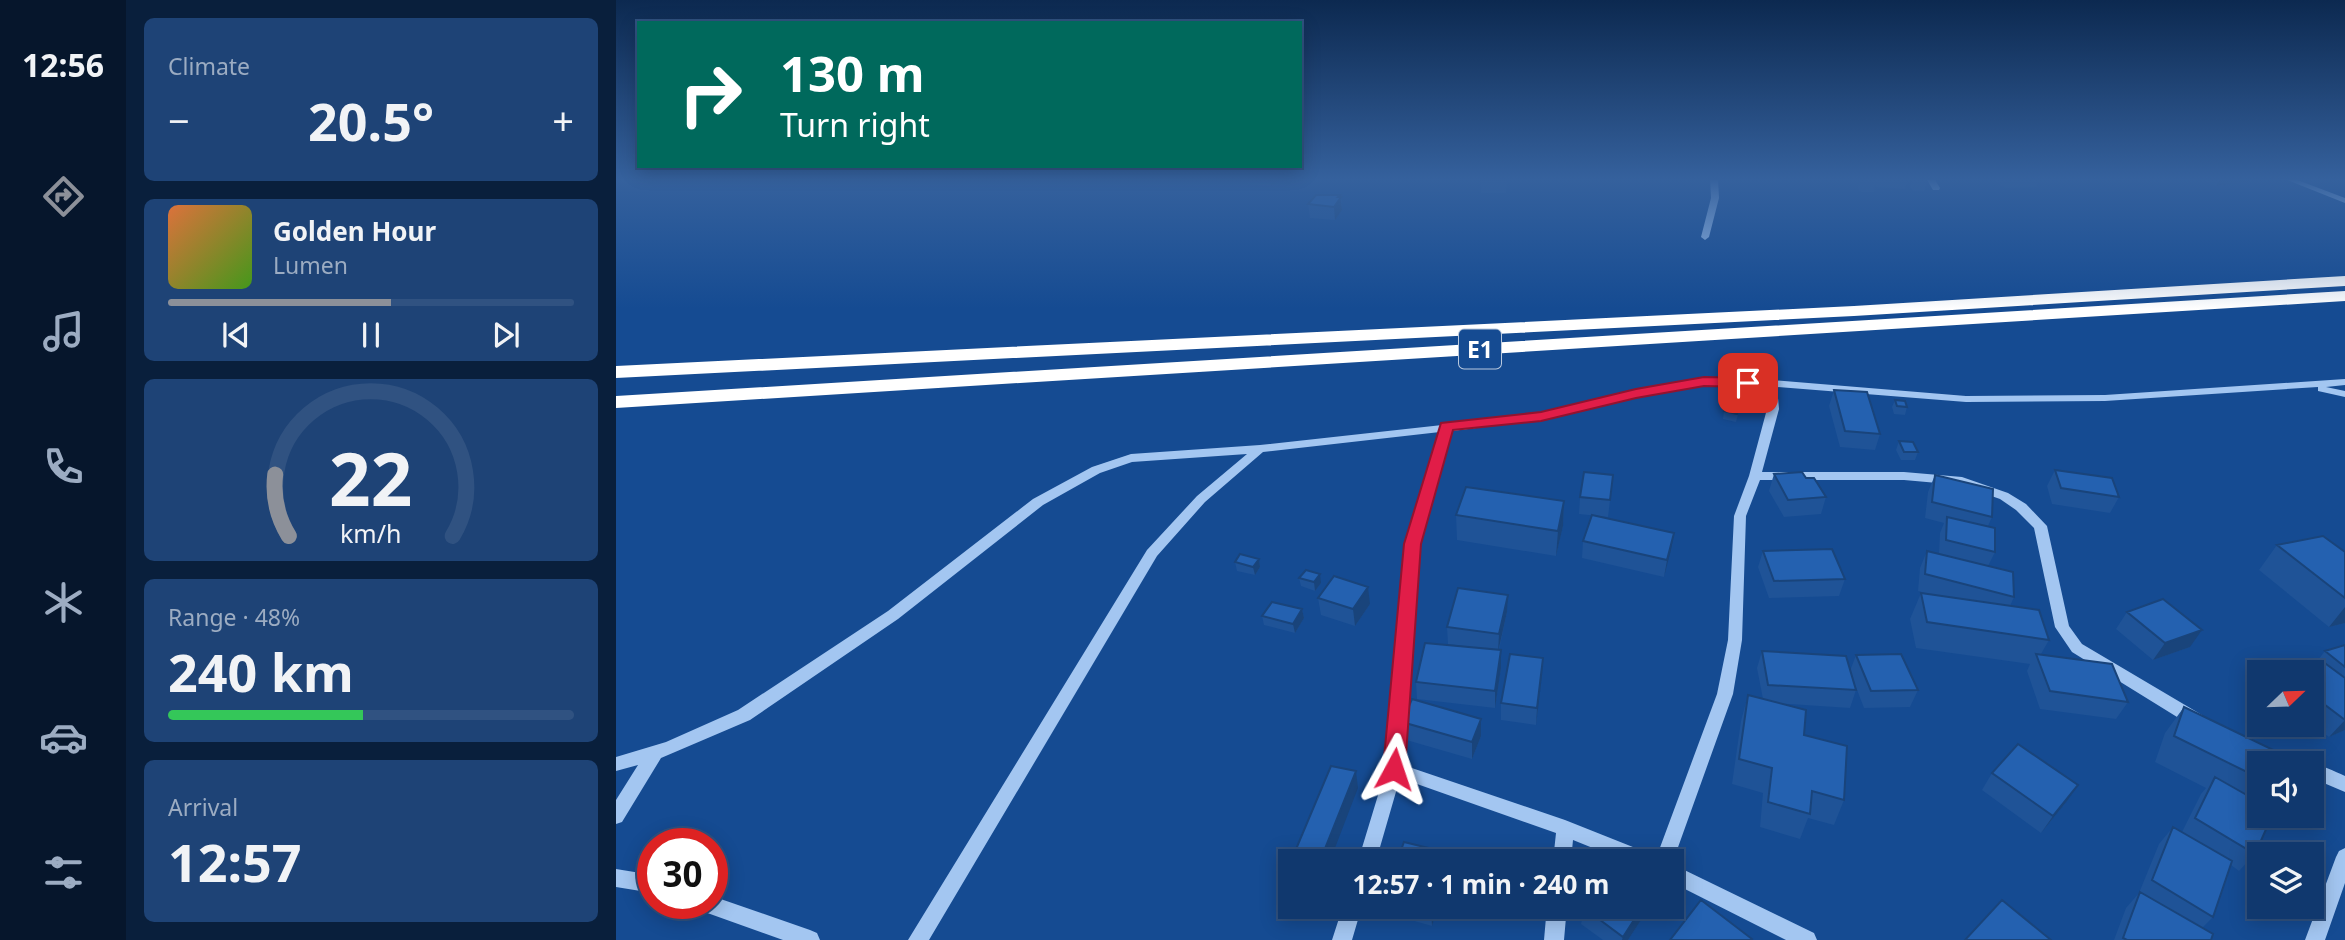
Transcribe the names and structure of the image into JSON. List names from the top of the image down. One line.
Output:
{"streets":{"highway":["E1"]},"north":"top right","page":{"tabs":"12:56","tile":["Climate",["Range · 48%","240 km"],["Arrival","12:57"]],"turn":["130 m","Turn right"],"heat":["−","20.5°","+"],"song":["Golden Hour","Lumen"],"limit":"30","trip":"12:57 · 1 min · 240 m","gauge":["22","km/h"]}}
